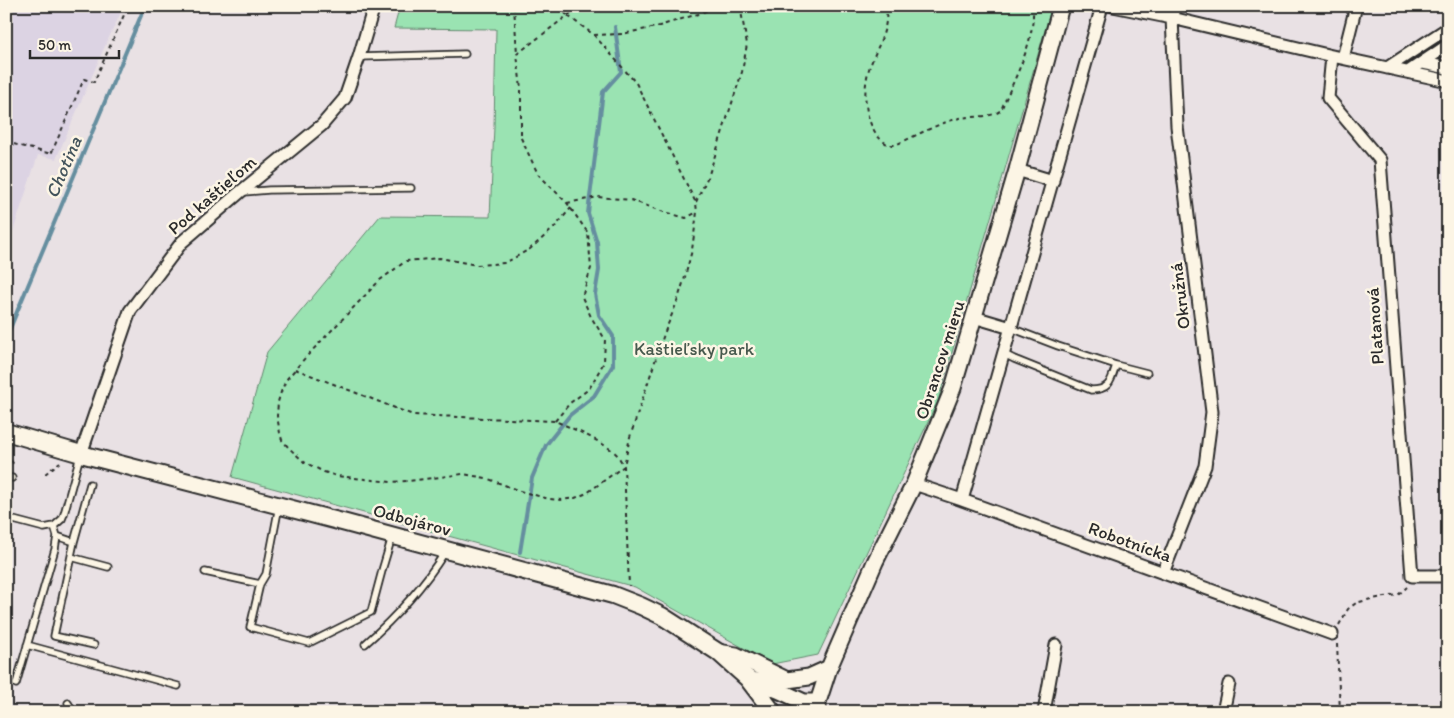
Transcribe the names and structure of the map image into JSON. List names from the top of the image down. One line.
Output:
{"streets":{"main road":["Odbojárov"],"street":["Pod kaštieľom","Okružná","Platanová","Obrancov mieru","Robotnícka"]},"crossings":[["Pod kaštieľom","Odbojárov"],["Okružná","Robotnícka"],["Obrancov mieru","Robotnícka"]],"water":["Chotina"],"parks":["Kaštieľsky park"],"scale_bar":"50 m"}
